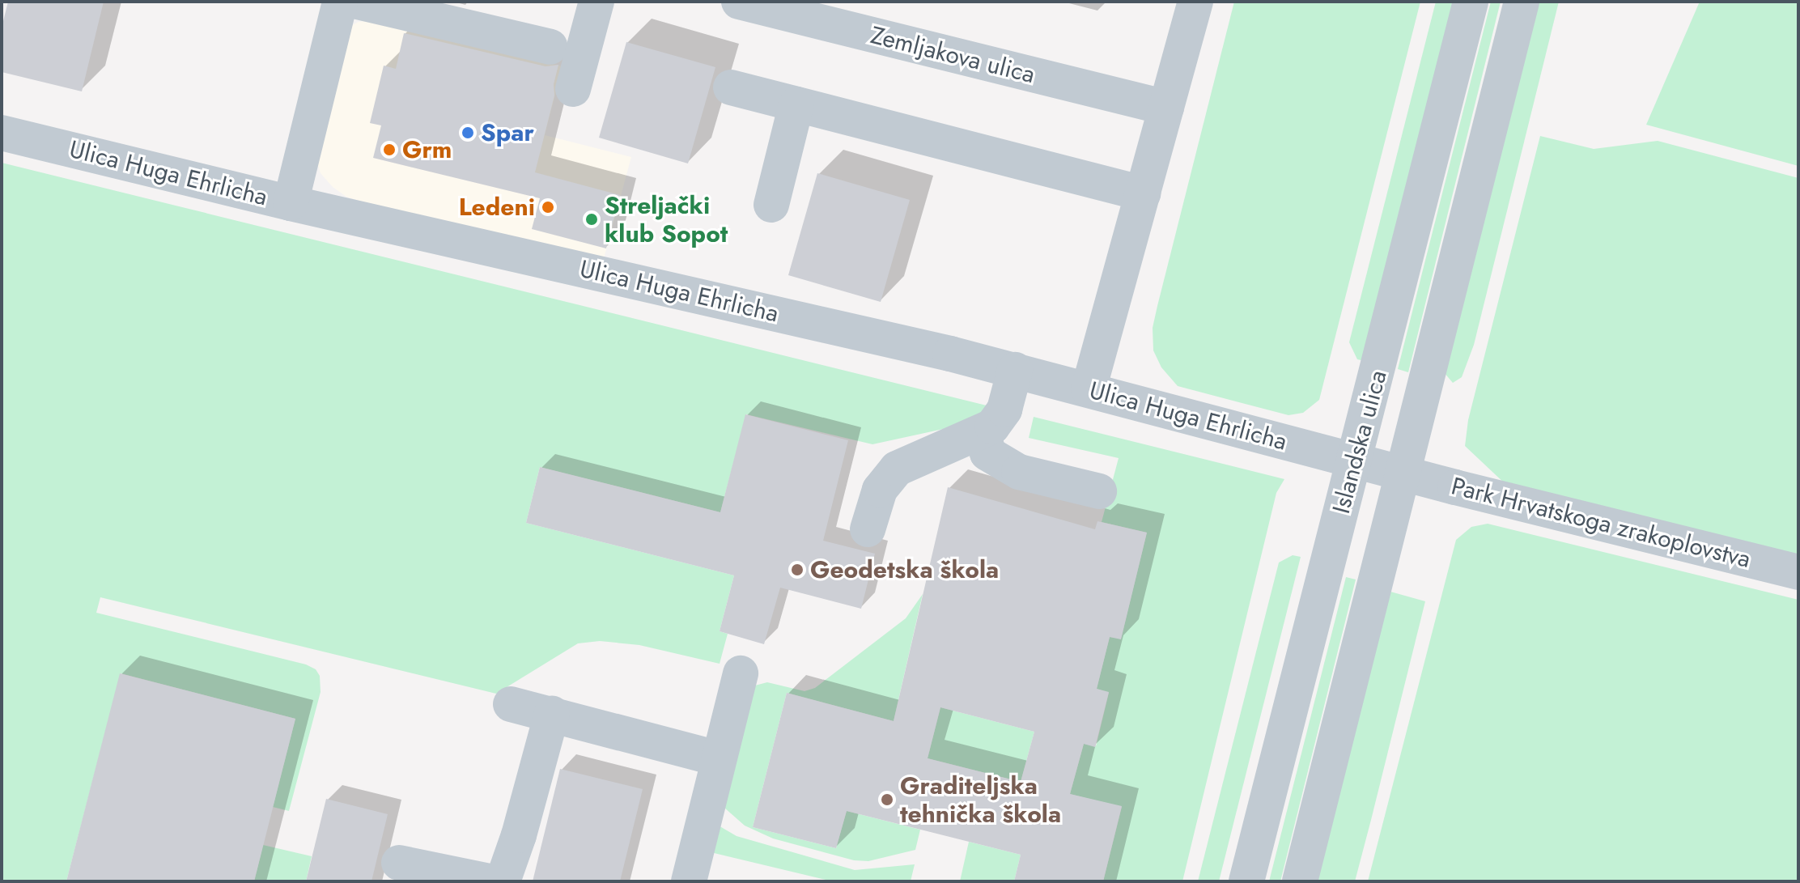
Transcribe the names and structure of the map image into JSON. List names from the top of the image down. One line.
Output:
{"streets":{"street":["Zemljakova ulica","Ulica Huga Ehrlicha","Islandska ulica","Park Hrvatskoga zrakoplovstva"]},"crossings":[["Ulica Huga Ehrlicha","Islandska ulica"],["Ulica Huga Ehrlicha","Park Hrvatskoga zrakoplovstva"],["Islandska ulica","Park Hrvatskoga zrakoplovstva"]],"places":["Spar","Grm","Ledeni","Streljački klub Sopot","Geodetska škola","Graditeljska tehnička škola"]}
